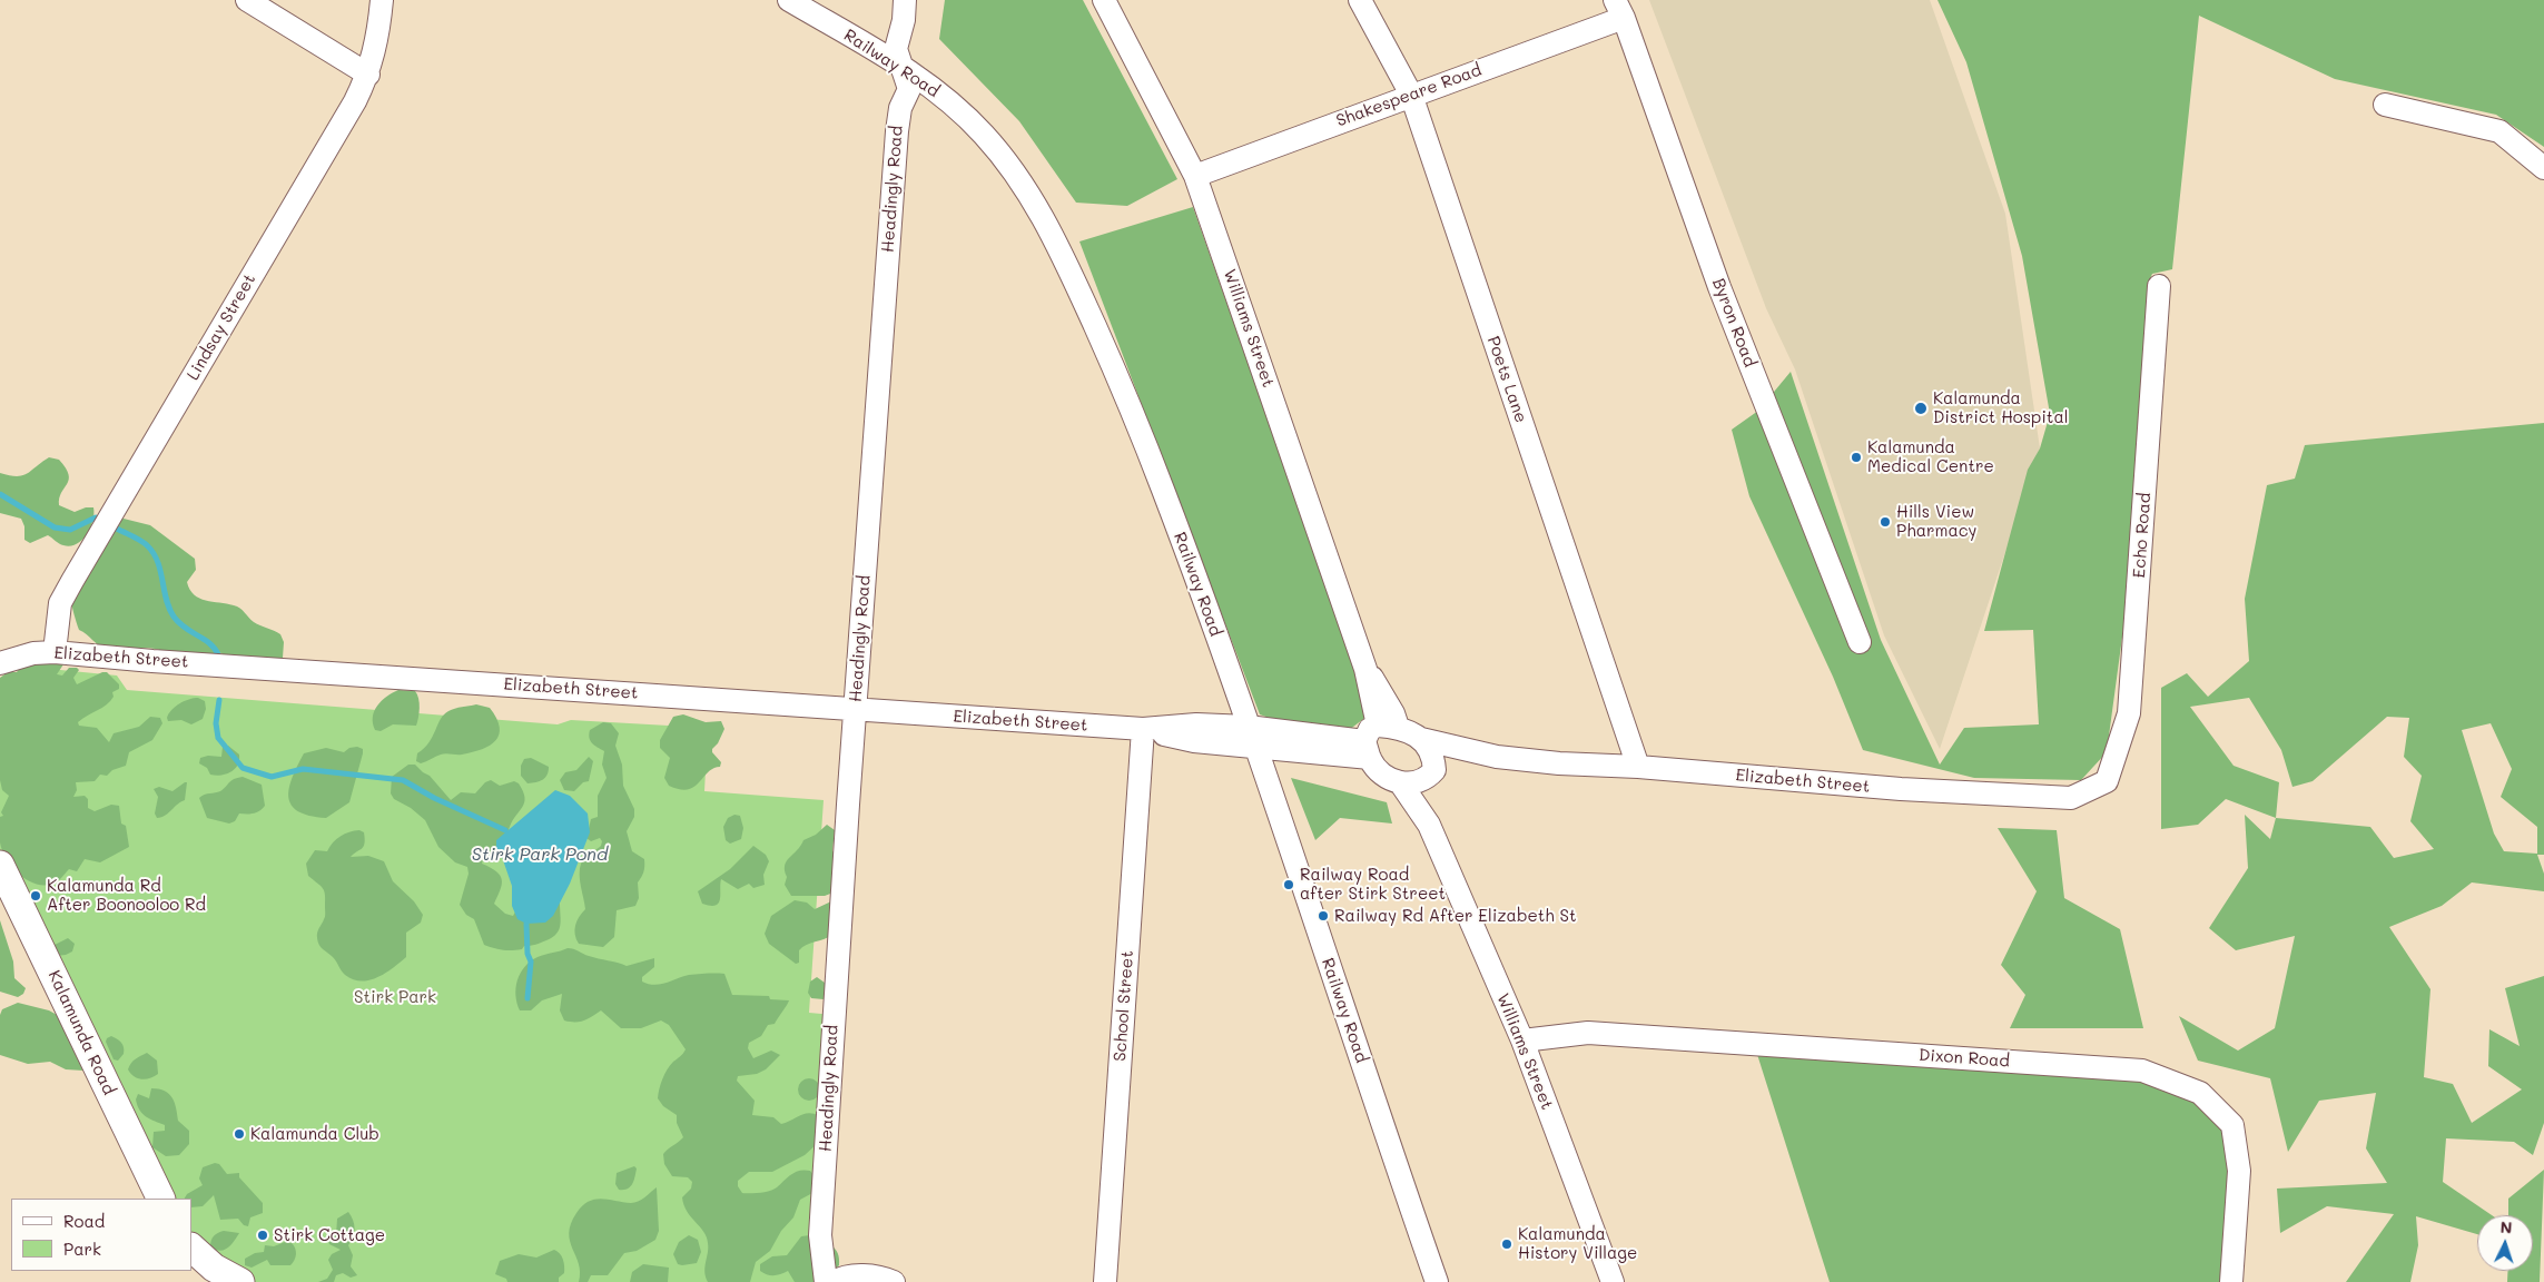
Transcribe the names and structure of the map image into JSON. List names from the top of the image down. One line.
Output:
{"streets":{"main road":["Kalamunda Road"],"street":["Railway Road","Shakespeare Road","Headingly Road","Byron Road","Lindsay Street","Williams Street","Poets Lane","Echo Road","Elizabeth Street","School Street","Dixon Road"]},"crossings":[["Railway Road","Headingly Road"],["Railway Road","Elizabeth Street"],["Shakespeare Road","Byron Road"],["Shakespeare Road","Williams Street"],["Shakespeare Road","Poets Lane"],["Headingly Road","Elizabeth Street"],["Lindsay Street","Elizabeth Street"],["Williams Street","Elizabeth Street"],["Williams Street","Dixon Road"],["Poets Lane","Elizabeth Street"],["Echo Road","Elizabeth Street"],["Elizabeth Street","School Street"]],"water":["Stirk Park Pond"],"parks":["Stirk Park"],"places":["Kalamunda District Hospital","Kalamunda Medical Centre","Hills View Pharmacy","Railway Road after Stirk Street","Kalamunda Rd After Boonooloo Rd","Railway Rd After Elizabeth St","Kalamunda Club","Stirk Cottage","Kalamunda History Village"],"legend":["Road","Park"],"north":"top"}
